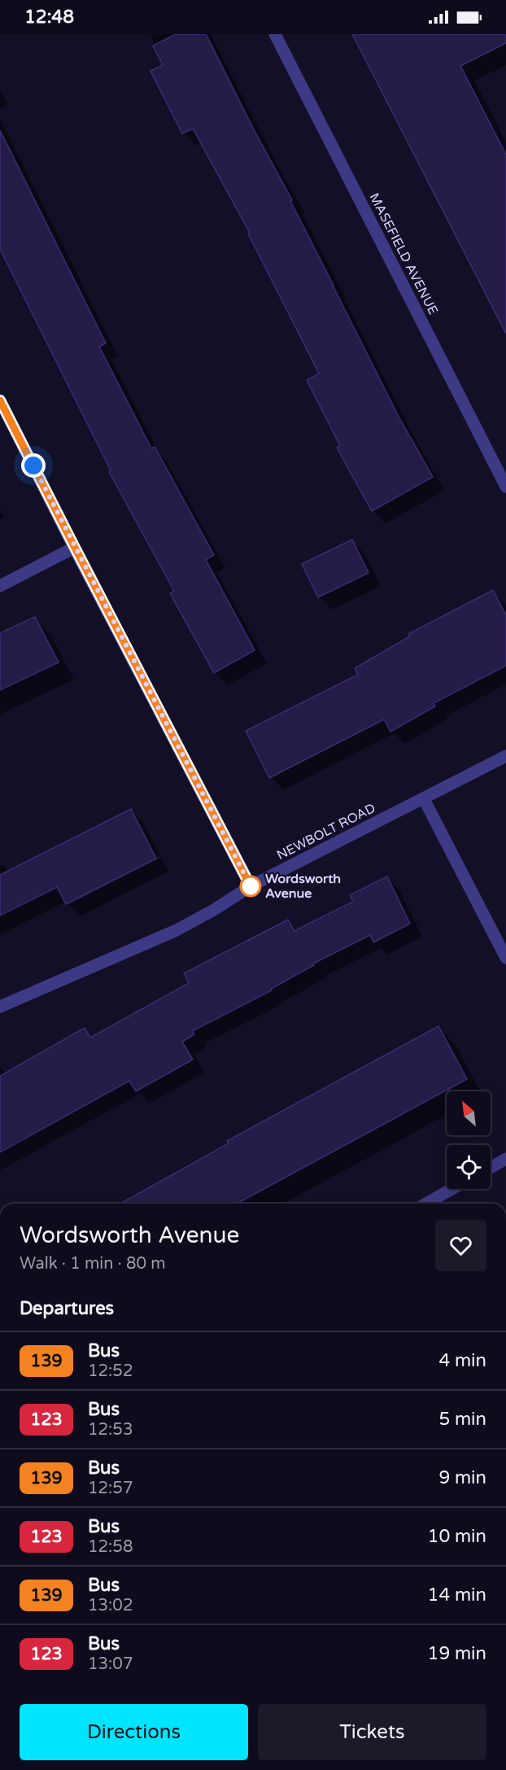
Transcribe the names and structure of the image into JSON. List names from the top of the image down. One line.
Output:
{"streets":{"street":["MASEFIELD AVENUE","NEWBOLT ROAD"]},"places":["Wordsworth Avenue"],"lines":["bus line 139"],"north":"top left","page":{"status":"12:48","heading":[["Wordsworth Avenue","Walk · 1 min · 80 m"],"Departures"],"list":[{"mark":"139","name":"Bus","note":"12:52","value":"4 min"},{"mark":"123","name":"Bus","note":"12:53","value":"5 min"},{"mark":"139","name":"Bus","note":"12:57","value":"9 min"},{"mark":"123","name":"Bus","note":"12:58","value":"10 min"},{"mark":"139","name":"Bus","note":"13:02","value":"14 min"},{"mark":"123","name":"Bus","note":"13:07","value":"19 min"}],"buttons":["Directions","Tickets"]}}
